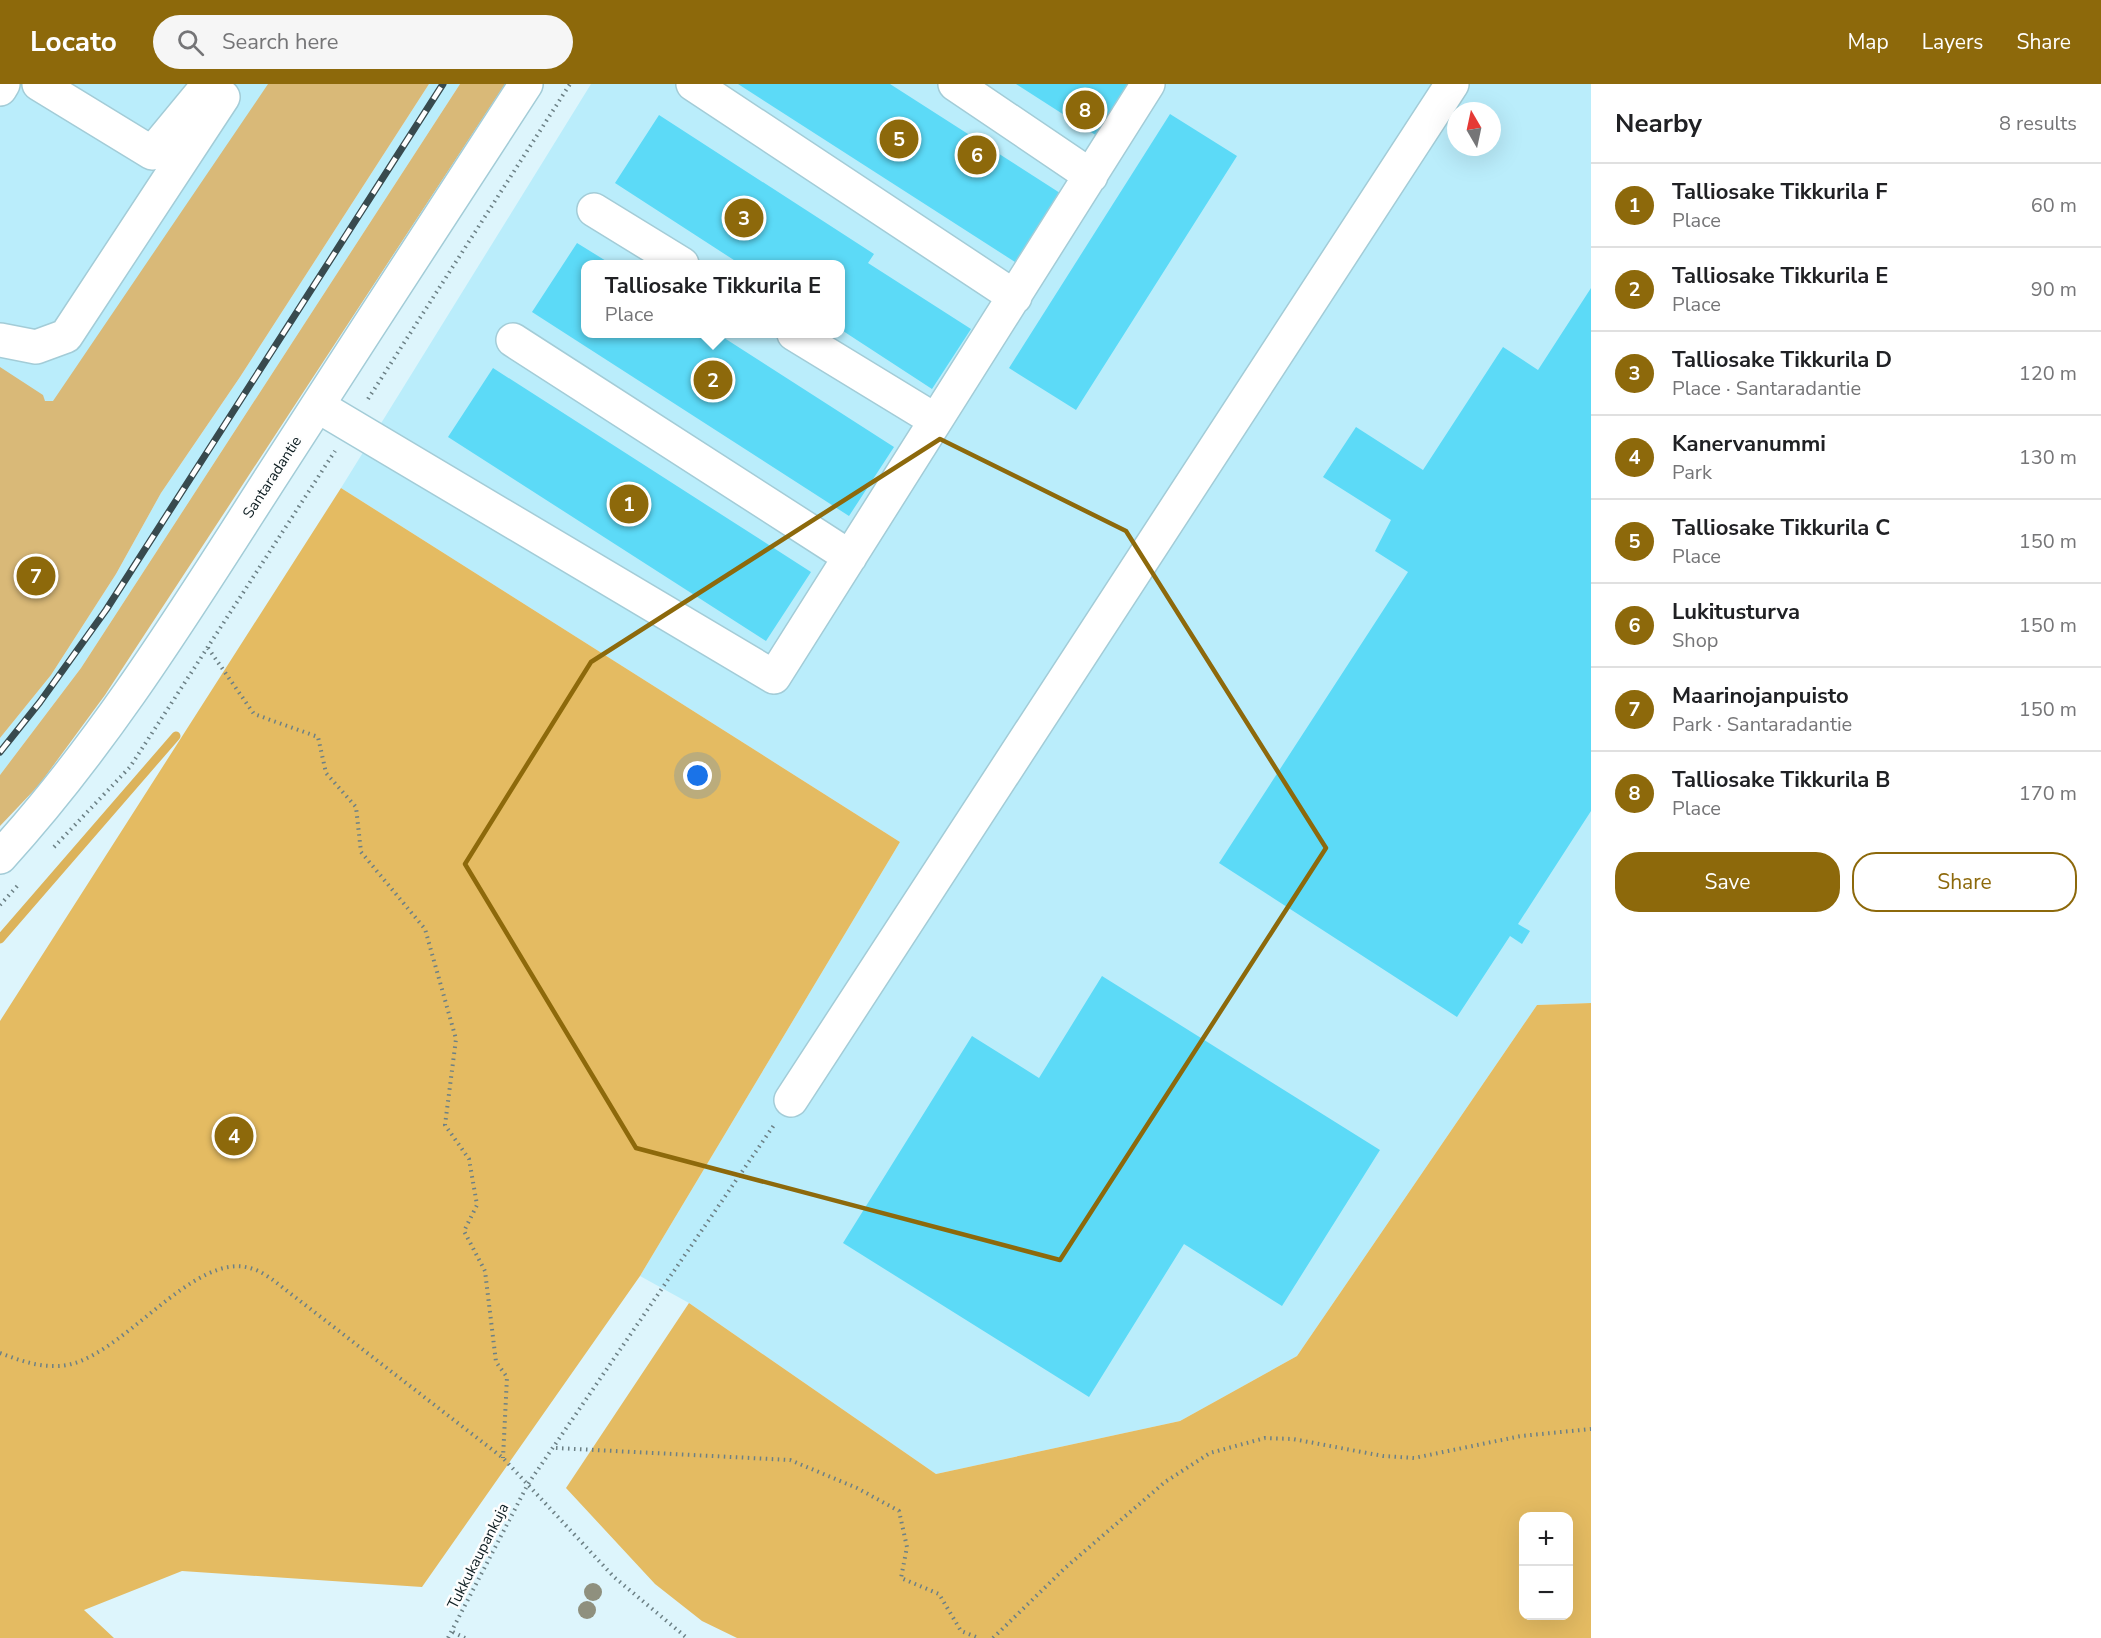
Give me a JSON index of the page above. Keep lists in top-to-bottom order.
{
  "streets": {
    "street": ["Santaradantie"],
    "path": ["Tukkukaupankuja"]
  },
  "north": "top",
  "page": {
    "header": "Locato",
    "search": "Search here",
    "nav": ["Map", "Layers", "Share"],
    "heading": ["Nearby", "8 results"],
    "pins": [
      "8",
      "5",
      "6",
      "3",
      "2",
      "1",
      "7",
      "4"
    ],
    "list": [
      {
        "mark": "1",
        "name": "Talliosake Tikkurila F",
        "note": "Place",
        "value": "60 m"
      },
      {
        "mark": "2",
        "name": "Talliosake Tikkurila E",
        "note": "Place",
        "value": "90 m"
      },
      {
        "mark": "3",
        "name": "Talliosake Tikkurila D",
        "note": "Place · Santaradantie",
        "value": "120 m"
      },
      {
        "mark": "4",
        "name": "Kanervanummi",
        "note": "Park",
        "value": "130 m"
      },
      {
        "mark": "5",
        "name": "Talliosake Tikkurila C",
        "note": "Place",
        "value": "150 m"
      },
      {
        "mark": "6",
        "name": "Lukitusturva",
        "note": "Shop",
        "value": "150 m"
      },
      {
        "mark": "7",
        "name": "Maarinojanpuisto",
        "note": "Park · Santaradantie",
        "value": "150 m"
      },
      {
        "mark": "8",
        "name": "Talliosake Tikkurila B",
        "note": "Place",
        "value": "170 m"
      }
    ],
    "popup": ["Talliosake Tikkurila E", "Place"],
    "buttons": ["Save", "Share"],
    "map_buttons": ["+", "−"]
  }
}
